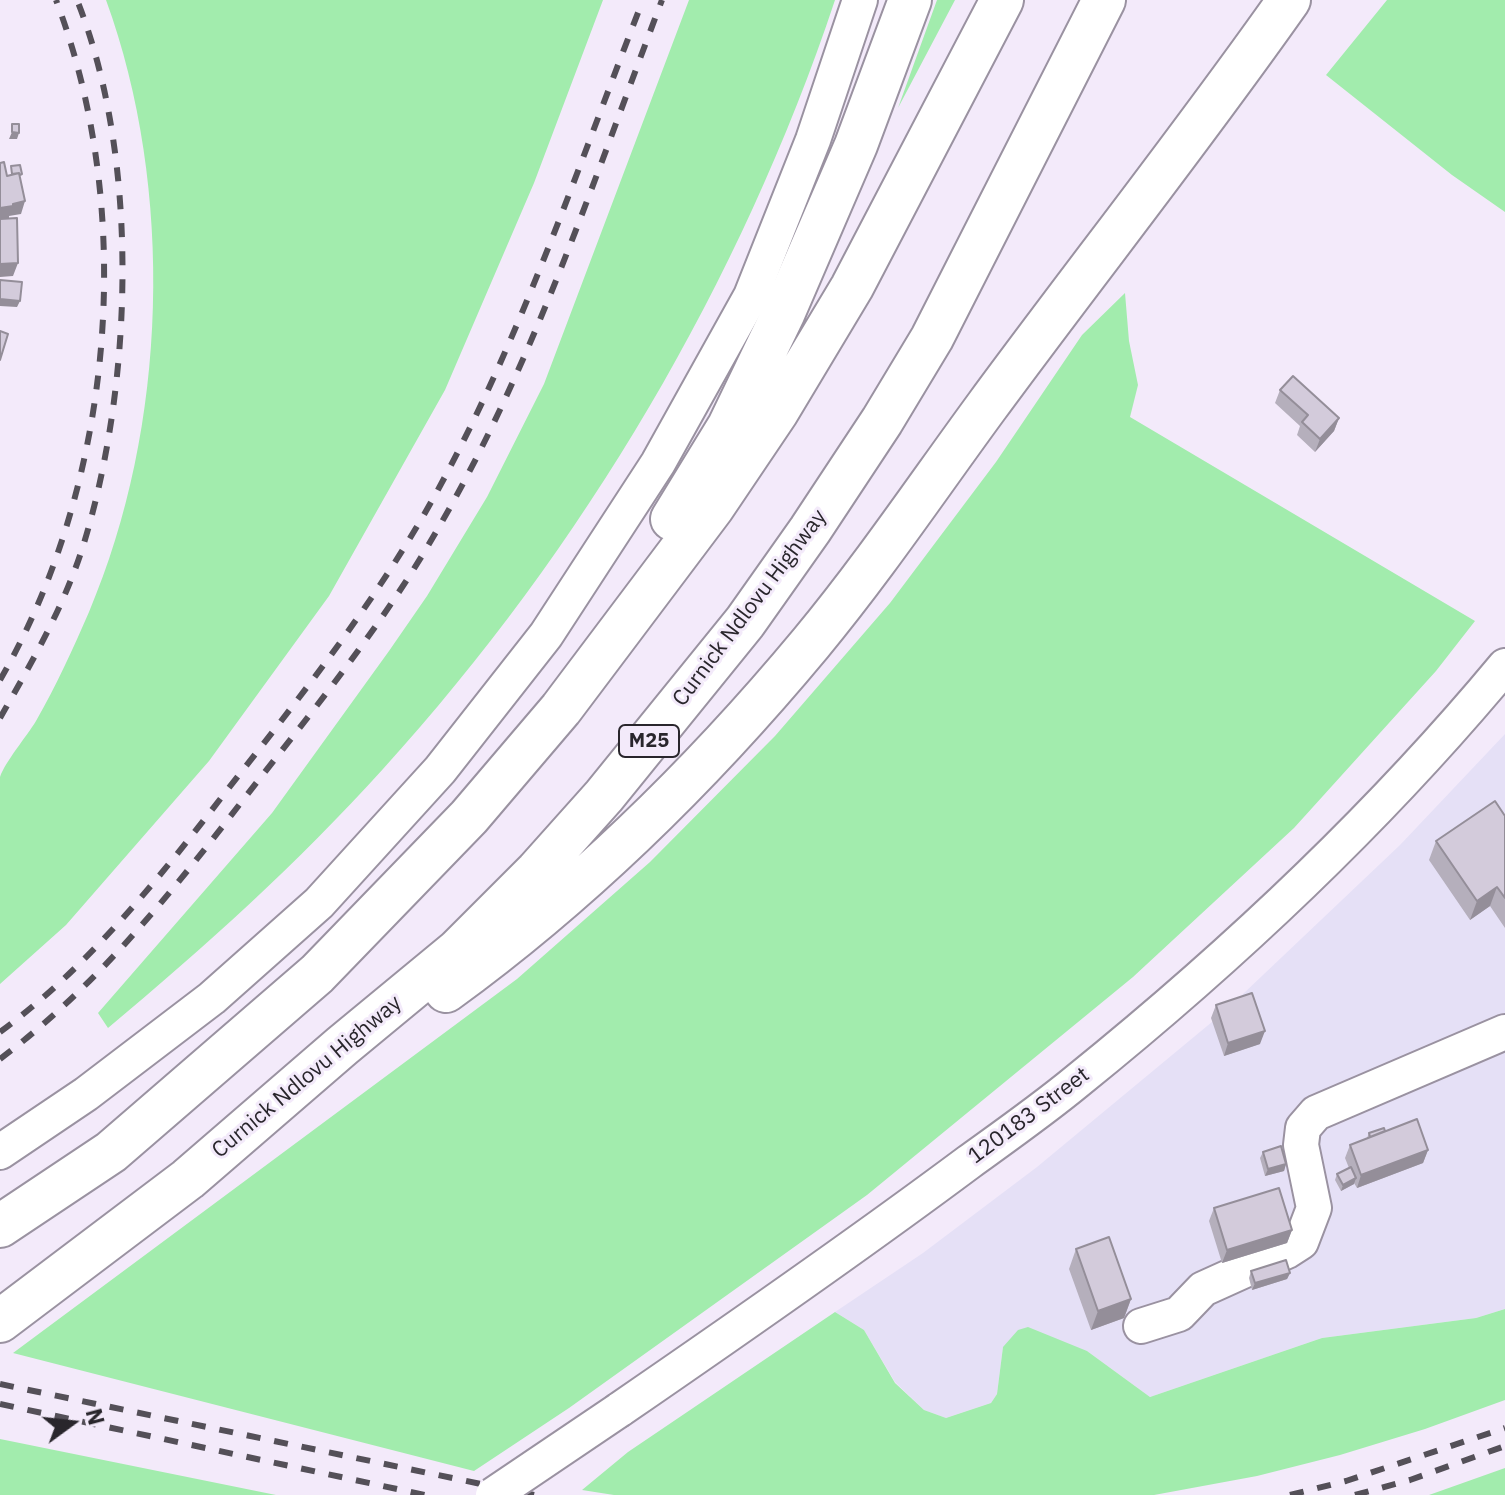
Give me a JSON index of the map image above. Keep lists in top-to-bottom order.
{
  "streets": {
    "main road": ["Curnick Ndlovu Highway", "M25"],
    "street": ["120183 Street"]
  },
  "north": "right"
}
